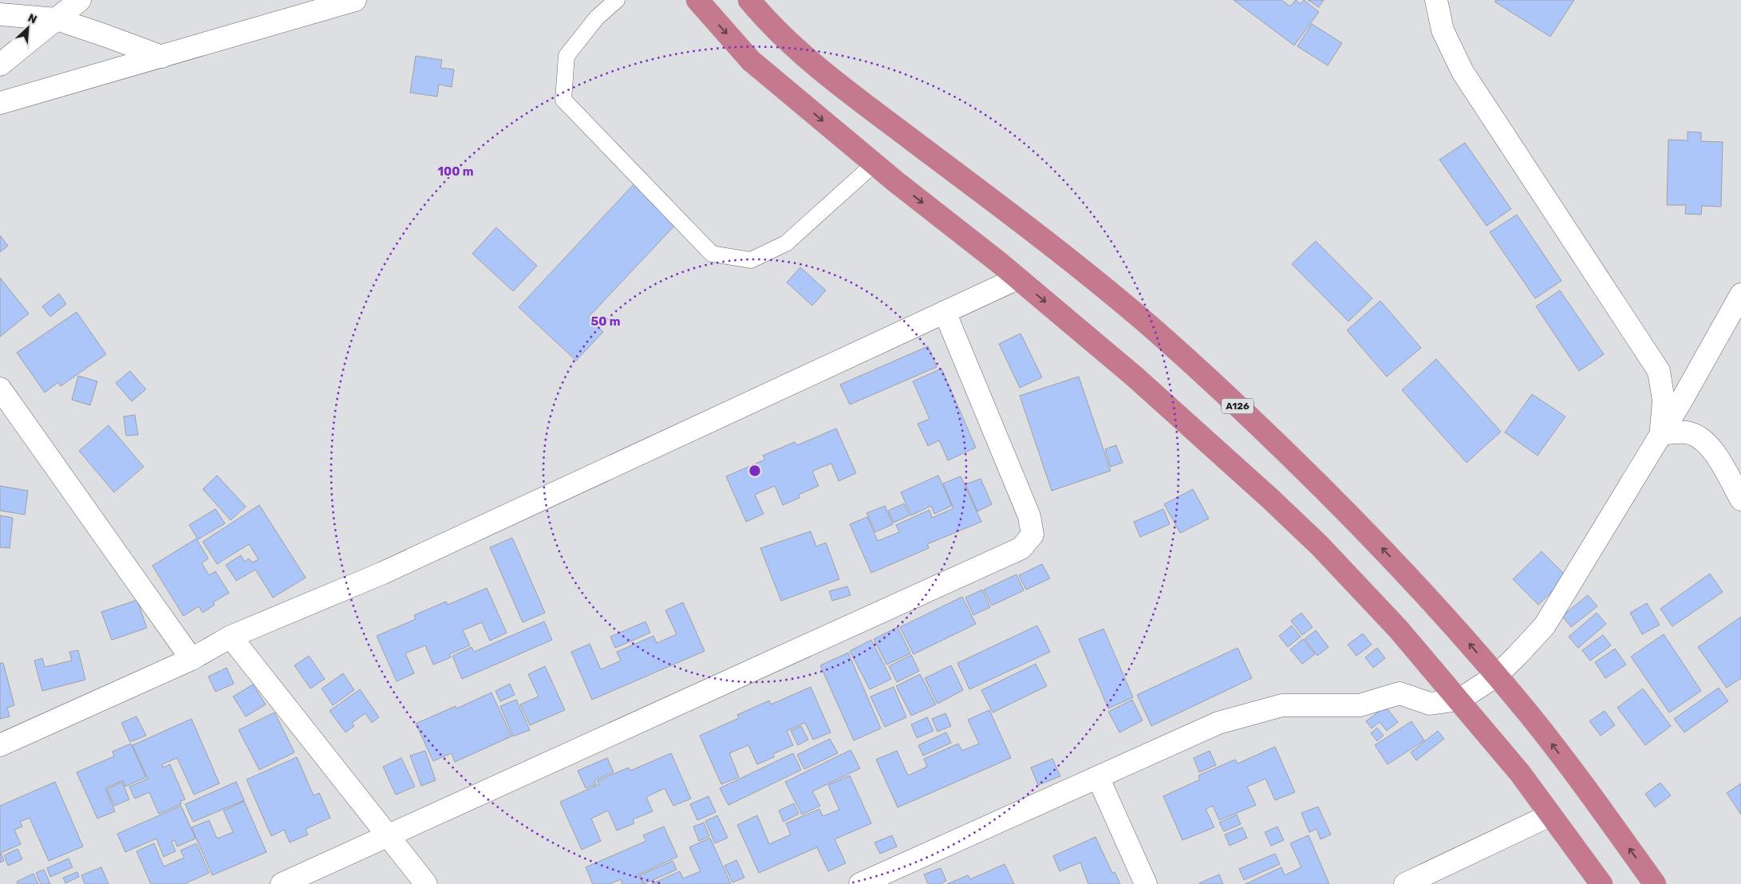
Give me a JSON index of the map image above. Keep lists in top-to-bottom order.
{
  "streets": {
    "highway": ["A126"]
  },
  "north": "top right",
  "rings": ["100 m", "50 m"]
}
